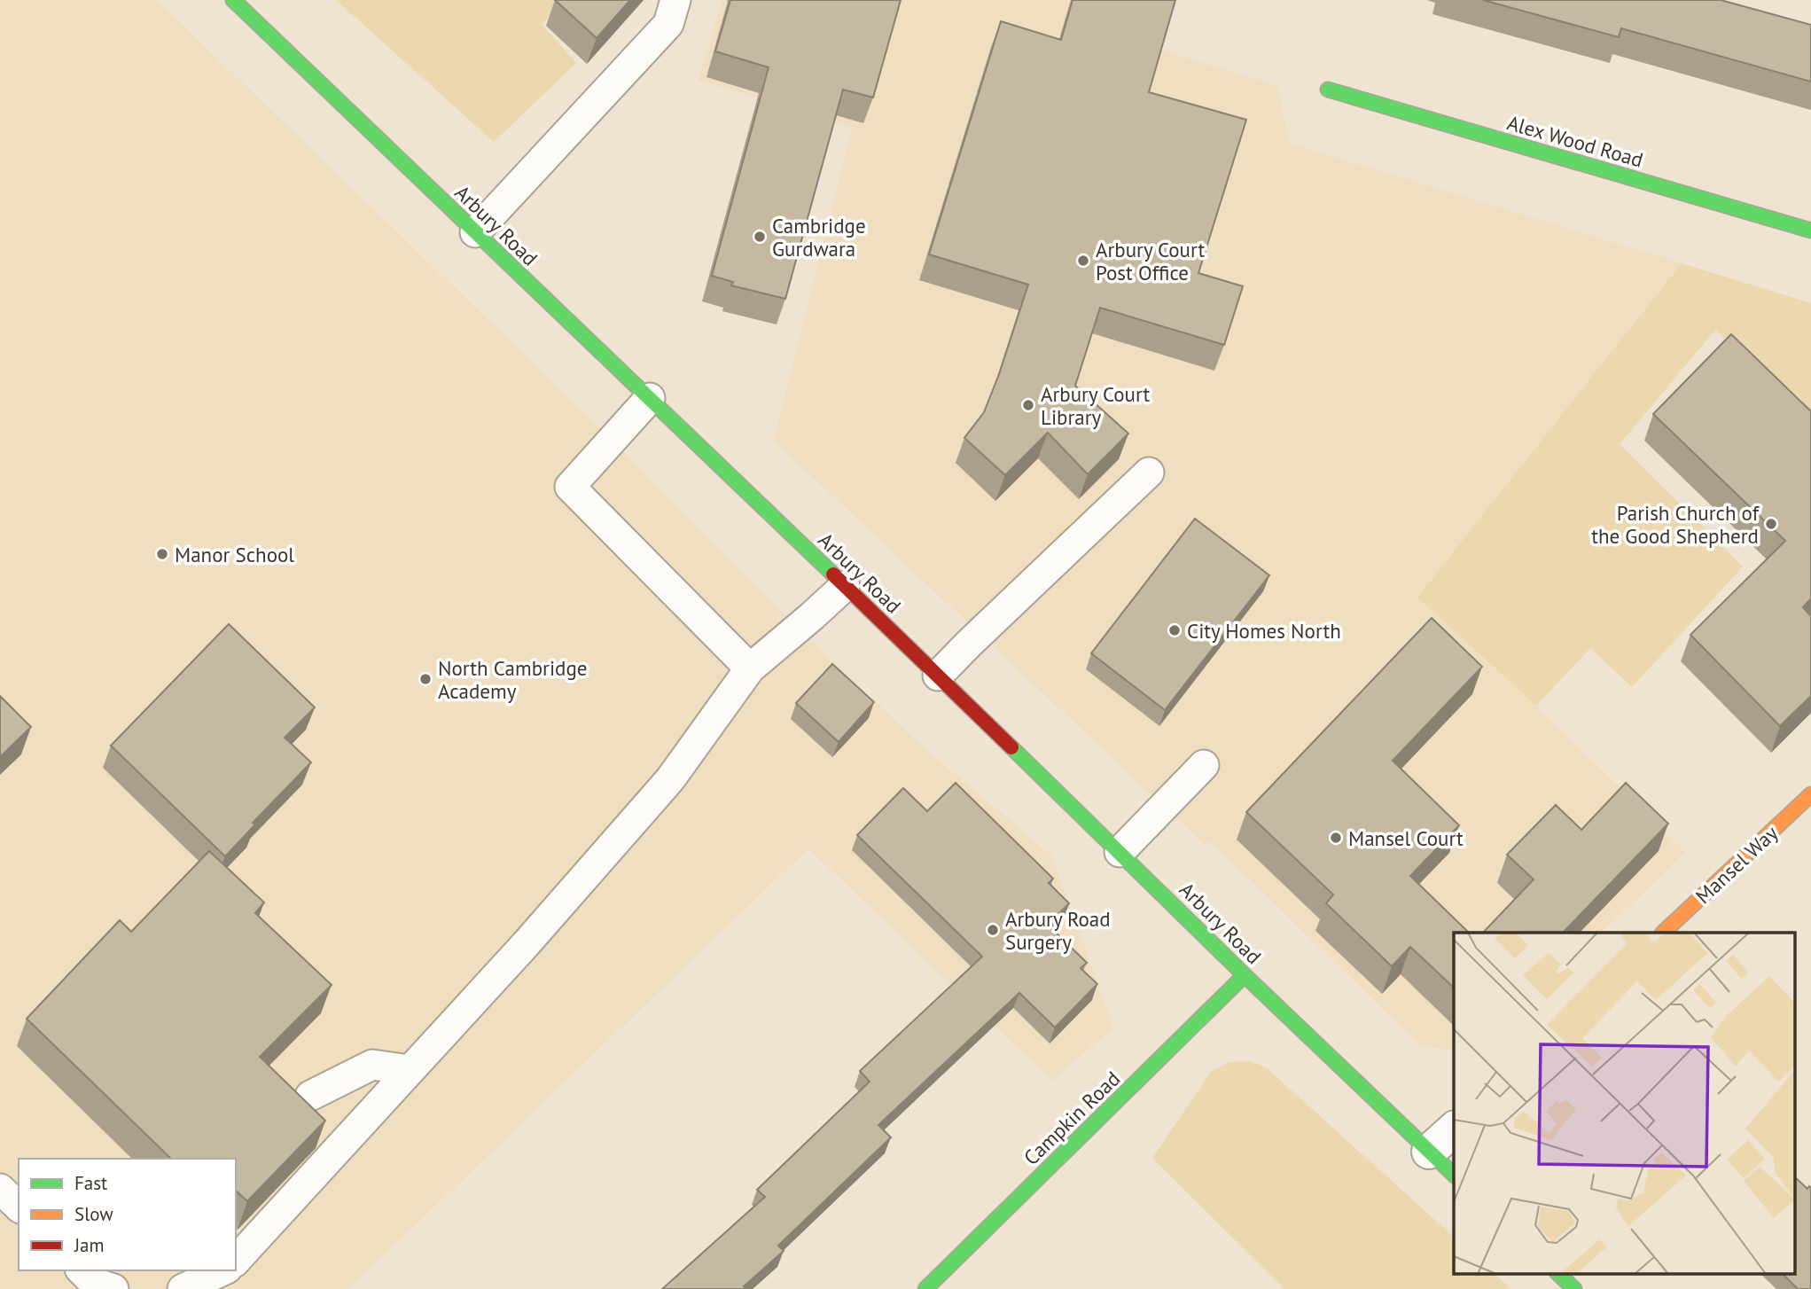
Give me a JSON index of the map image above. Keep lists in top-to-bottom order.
{
  "streets": {
    "street": [
      "Alex Wood Road",
      "Arbury Road",
      "Mansel Way",
      "Campkin Road"
    ]
  },
  "crossings": [
    ["Arbury Road", "Campkin Road"]
  ],
  "places": [
    "Cambridge Gurdwara",
    "Arbury Court Post Office",
    "Arbury Court Library",
    "Parish Church of the Good Shepherd",
    "Manor School",
    "City Homes North",
    "North Cambridge Academy",
    "Mansel Court",
    "Arbury Road Surgery"
  ],
  "legend": ["Fast", "Slow", "Jam"]
}
